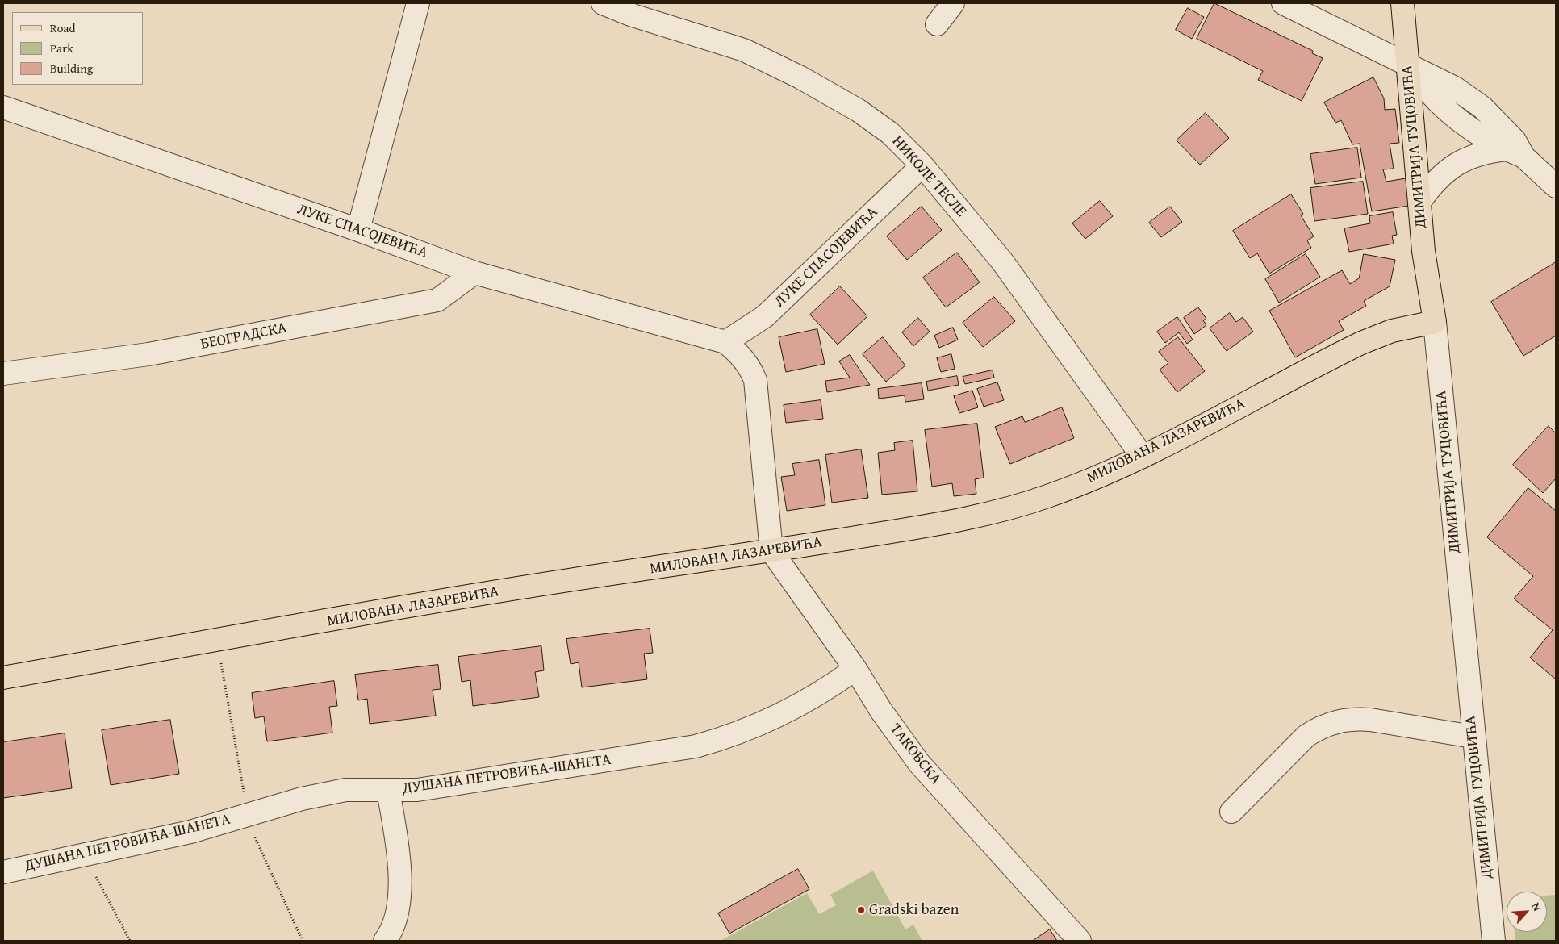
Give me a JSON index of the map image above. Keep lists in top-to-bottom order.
{
  "streets": {
    "main road": ["ДИМИТРИЈА ТУЦОВИЋА", "МИЛОВАНА ЛАЗАРЕВИЋА"],
    "street": [
      "НИКОЛЕ ТЕСЛЕ",
      "ЛУКЕ СПАСОЈЕВИЋА",
      "БЕОГРАДСКА",
      "ТАКОВСКА",
      "ДУШАНА ПЕТРОВИЋА-ШАНЕТА"
    ]
  },
  "crossings": [
    ["ДИМИТРИЈА ТУЦОВИЋА", "МИЛОВАНА ЛАЗАРЕВИЋА"],
    ["НИКОЛЕ ТЕСЛЕ", "ЛУКЕ СПАСОЈЕВИЋА"],
    ["НИКОЛЕ ТЕСЛЕ", "МИЛОВАНА ЛАЗАРЕВИЋА"],
    ["ЛУКЕ СПАСОЈЕВИЋА", "БЕОГРАДСКА"],
    ["ЛУКЕ СПАСОЈЕВИЋА", "МИЛОВАНА ЛАЗАРЕВИЋА"],
    ["ЛУКЕ СПАСОЈЕВИЋА", "ТАКОВСКА"],
    ["МИЛОВАНА ЛАЗАРЕВИЋА", "ТАКОВСКА"],
    ["ТАКОВСКА", "ДУШАНА ПЕТРОВИЋА-ШАНЕТА"]
  ],
  "places": ["Gradski bazen"],
  "legend": ["Road", "Park", "Building"],
  "north": "top right"
}
